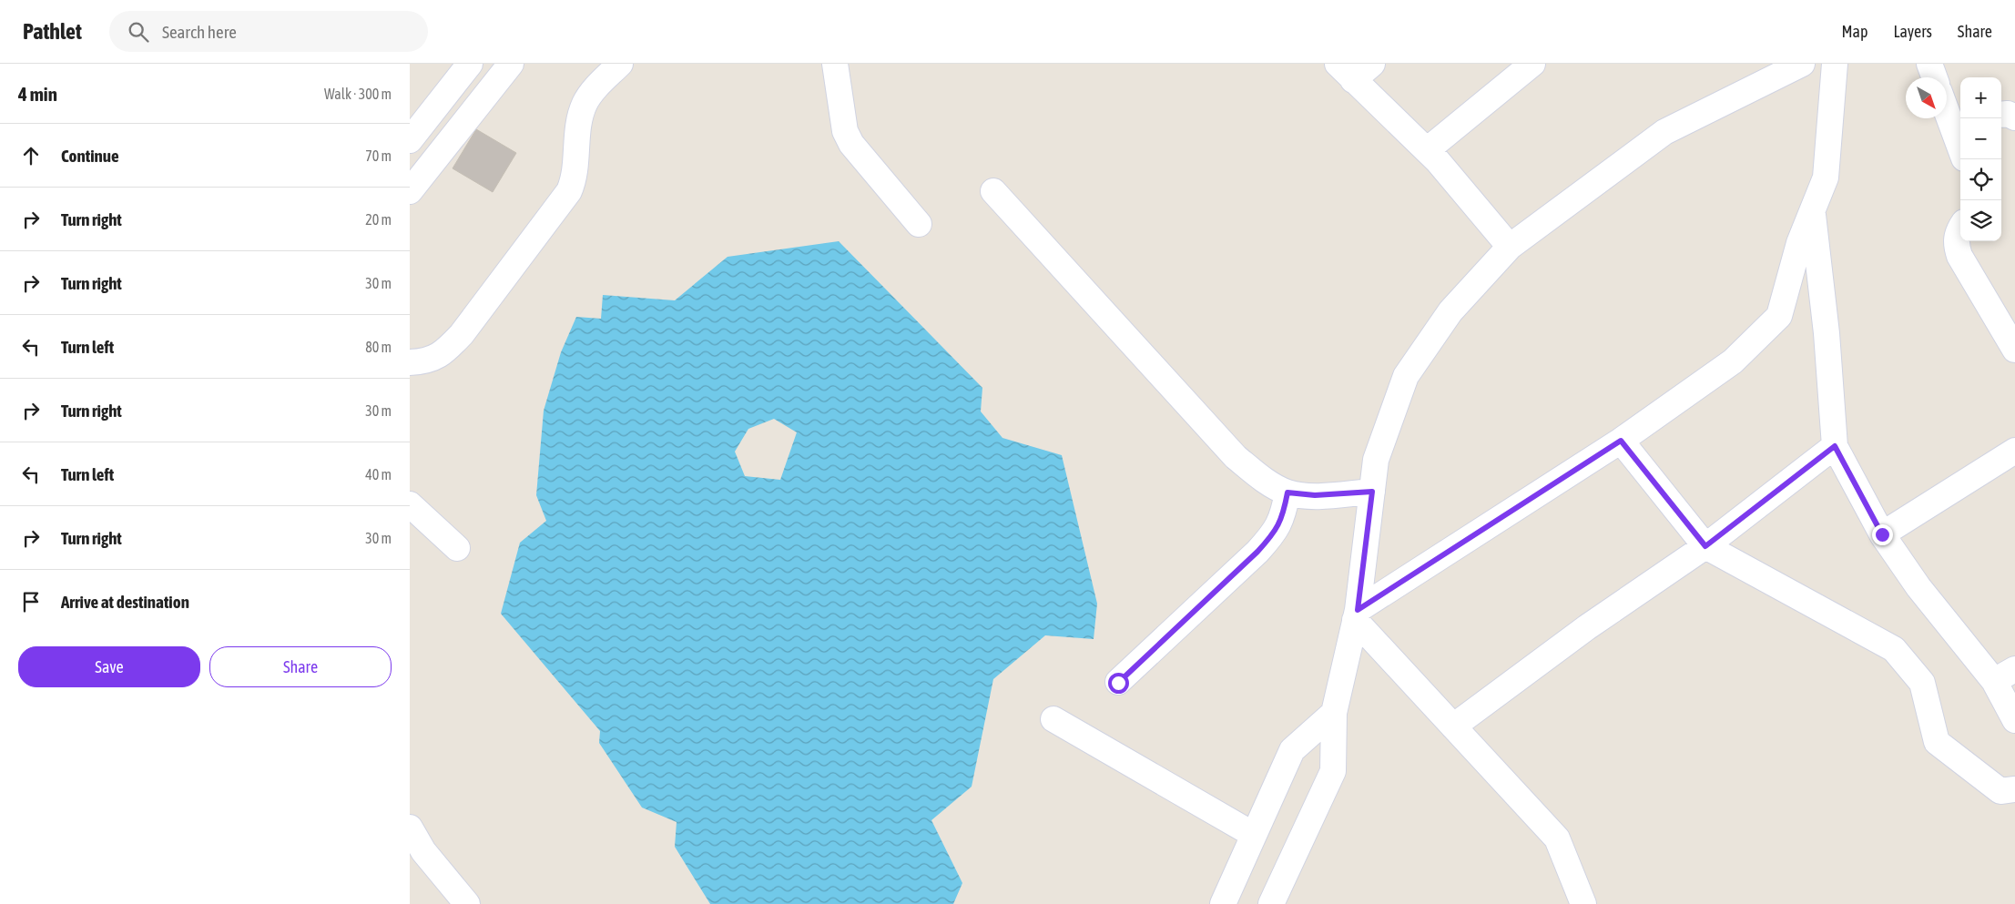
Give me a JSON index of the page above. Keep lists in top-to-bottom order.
{
  "north": "bottom right",
  "page": {
    "header": "Pathlet",
    "search": "Search here",
    "nav": ["Map", "Layers", "Share"],
    "heading": ["4 min", "Walk · 300 m"],
    "map_buttons": ["+", "−"],
    "list": [
      ["Continue", "70 m"],
      ["Turn right", "20 m"],
      ["Turn right", "30 m"],
      ["Turn left", "80 m"],
      ["Turn right", "30 m"],
      ["Turn left", "40 m"],
      ["Turn right", "30 m"],
      "Arrive at destination"
    ],
    "buttons": ["Save", "Share"]
  }
}
